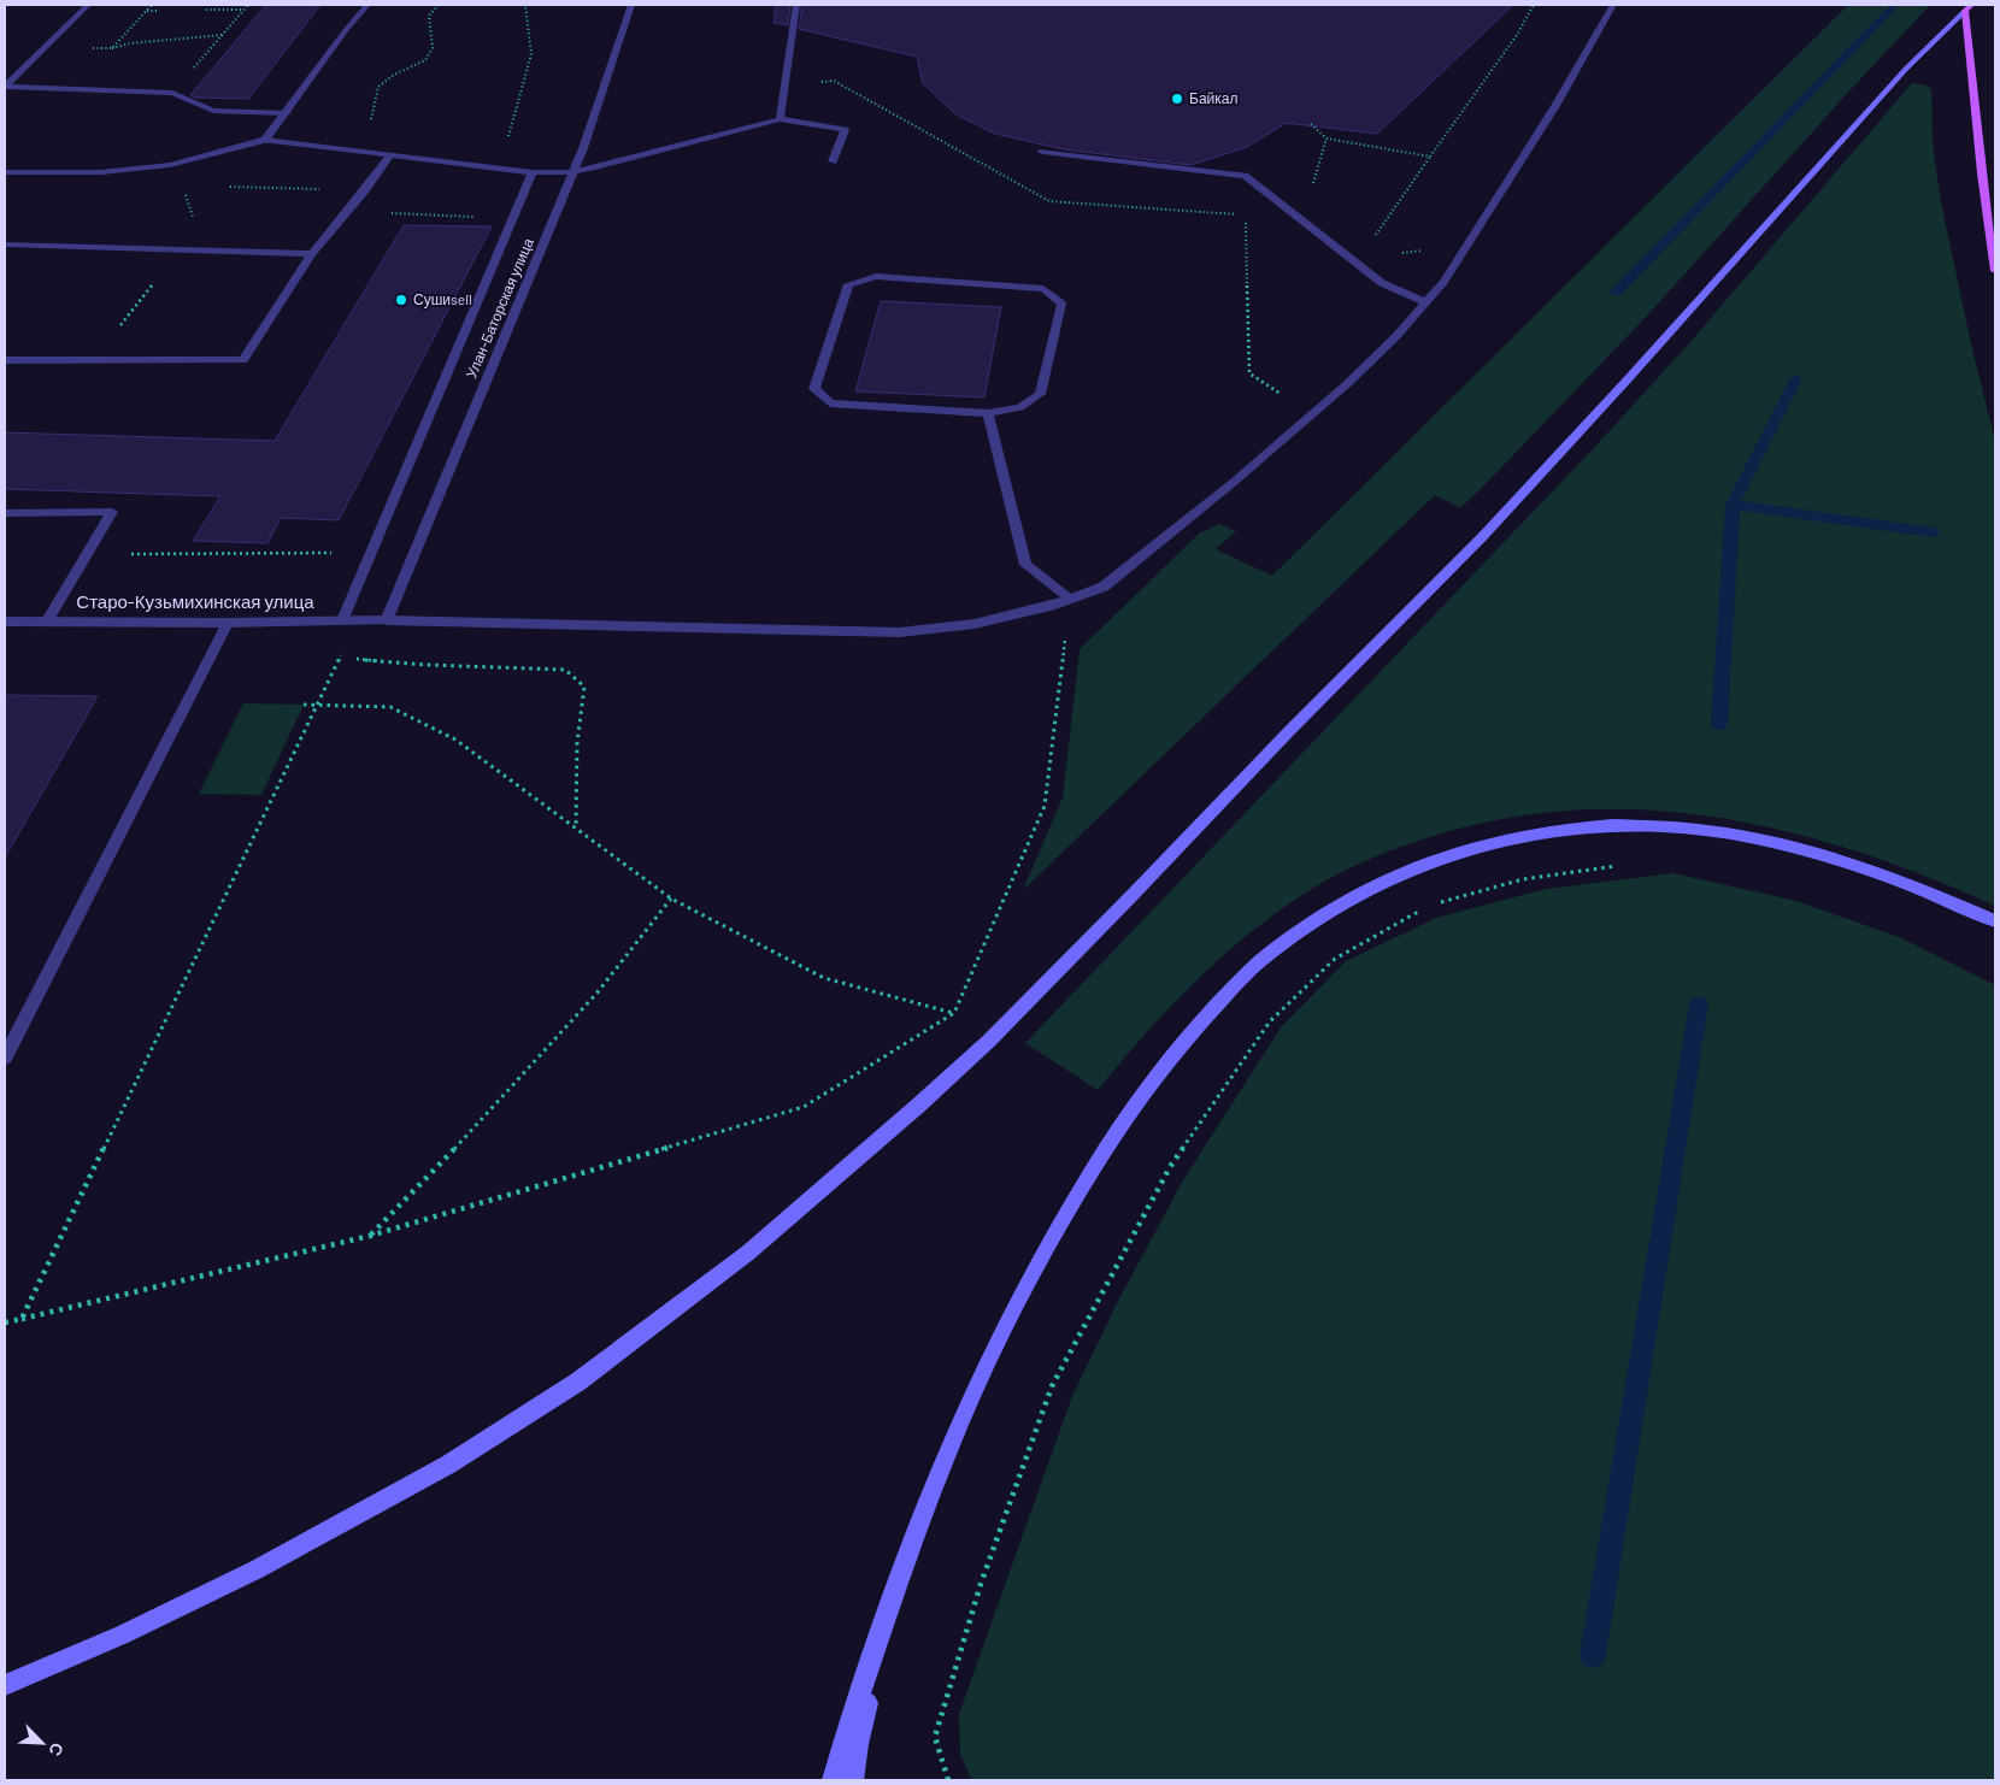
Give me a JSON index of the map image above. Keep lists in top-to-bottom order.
{
  "streets": {
    "street": ["Улан-Баторская улица", "Старо-Кузьмихинская улица"]
  },
  "crossings": [
    ["Улан-Баторская улица", "Старо-Кузьмихинская улица"]
  ],
  "places": ["Байкал", "Сушиsell"],
  "north": "bottom right"
}
